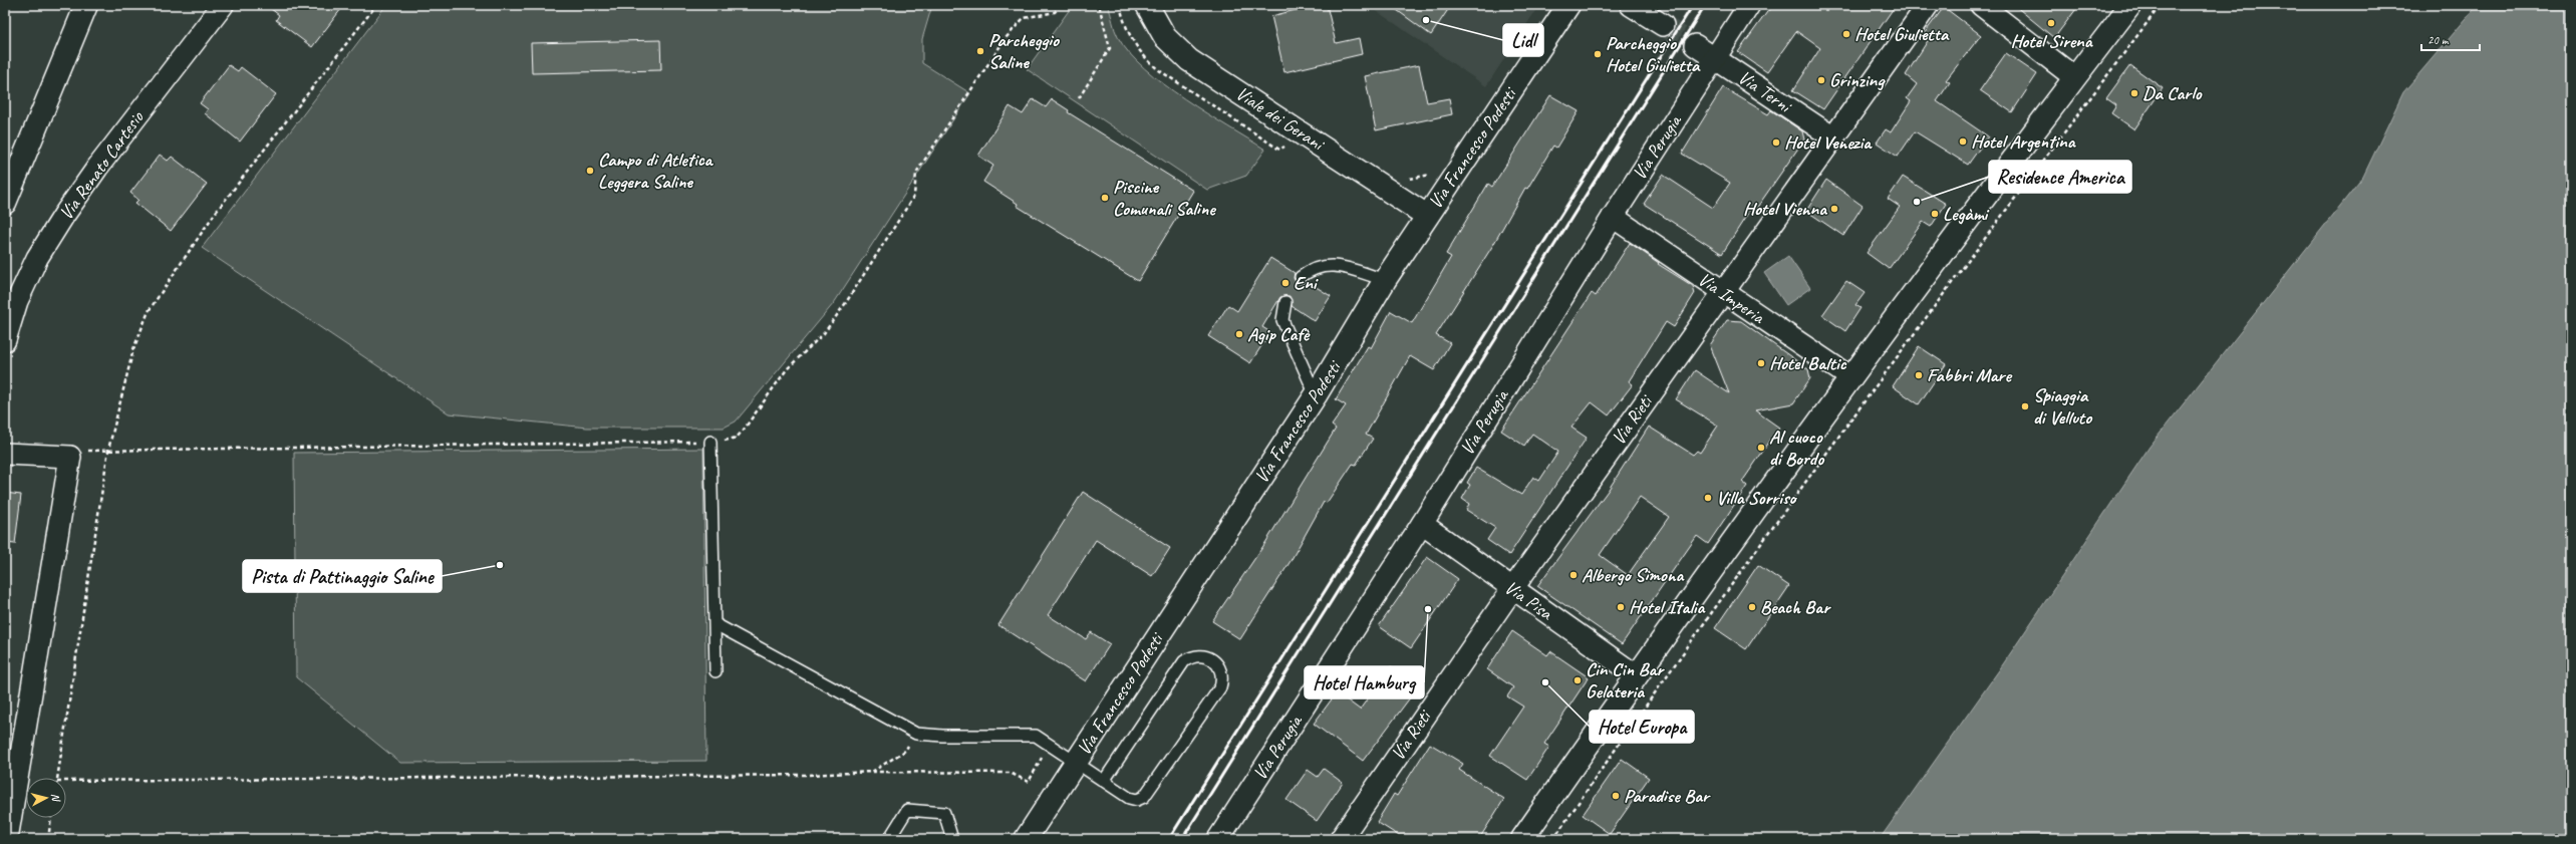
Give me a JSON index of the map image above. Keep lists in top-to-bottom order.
{
  "streets": {
    "street": [
      "Via Terni",
      "Viale dei Gerani",
      "Via Perugia",
      "Via Francesco Podesti",
      "Via Renato Cartesio",
      "Via Imperia",
      "Via Rieti",
      "Via Pisa"
    ]
  },
  "crossings": [
    ["Via Terni", "Via Perugia"],
    ["Via Terni", "Via Rieti"],
    ["Viale dei Gerani", "Via Francesco Podesti"],
    ["Via Perugia", "Via Imperia"],
    ["Via Perugia", "Via Pisa"],
    ["Via Imperia", "Via Rieti"],
    ["Via Rieti", "Via Pisa"]
  ],
  "places": [
    "Lidl",
    "Hotel Sirena",
    "Hotel Giulietta",
    "Parcheggio Saline",
    "Parcheggio Hotel Giulietta",
    "Grinzing",
    "Da Carlo",
    "Hotel Argentina",
    "Hotel Venezia",
    "Campo di Atletica Leggera Saline",
    "Piscine Comunali Saline",
    "Residence America",
    "Hotel Vienna",
    "Legàmi",
    "Eni",
    "Agip Cafè",
    "Hotel Baltic",
    "Fabbri Mare",
    "Spiaggia di Velluto",
    "Al cuoco di Bordo",
    "Villa Sorriso",
    "Pista di Pattinaggio Saline",
    "Albergo Simona",
    "Hotel Italia",
    "Beach Bar",
    "Hotel Hamburg",
    "Cin Cin Bar Gelateria",
    "Hotel Europa",
    "Paradise Bar"
  ],
  "scale_bar": "20 m",
  "north": "right"
}
